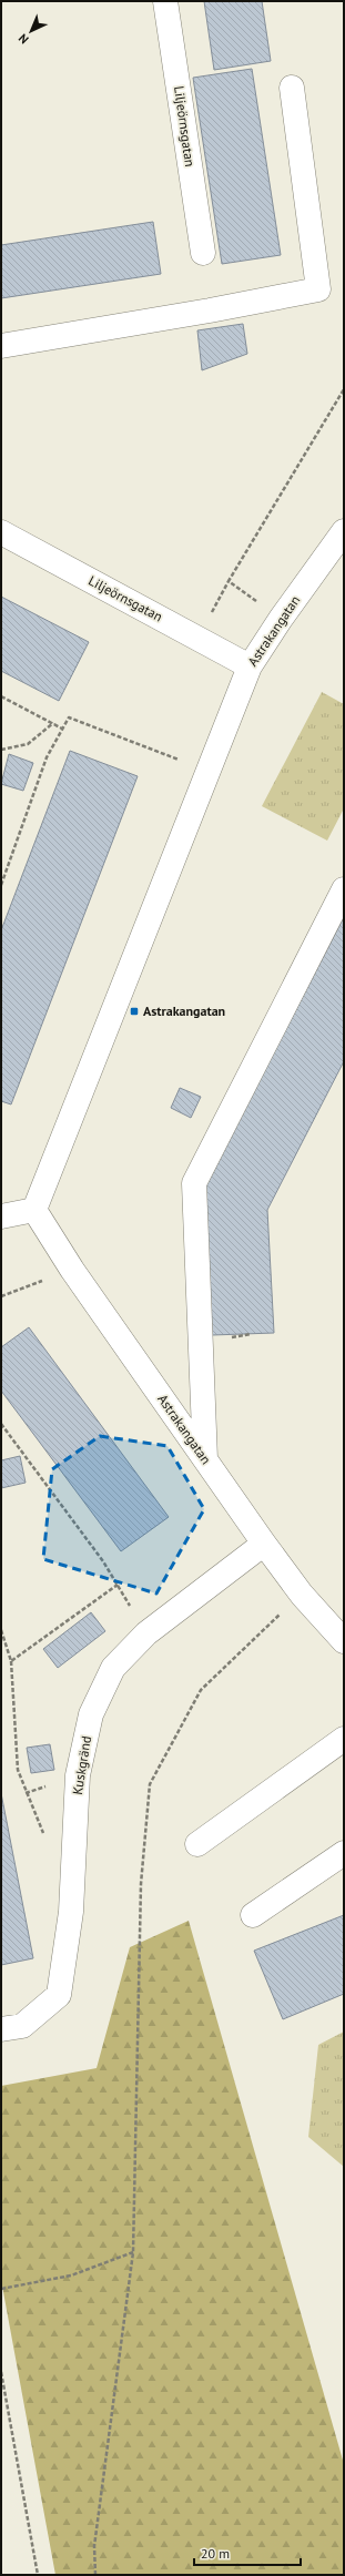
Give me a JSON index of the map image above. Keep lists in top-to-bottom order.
{
  "streets": {
    "street": ["Liljeörnsgatan", "Astrakangatan", "Kuskgränd"]
  },
  "crossings": [
    ["Liljeörnsgatan", "Astrakangatan"],
    ["Astrakangatan", "Kuskgränd"]
  ],
  "places": {
    "transit": ["Astrakangatan"]
  },
  "scale_bar": "20 m",
  "north": "bottom left"
}
